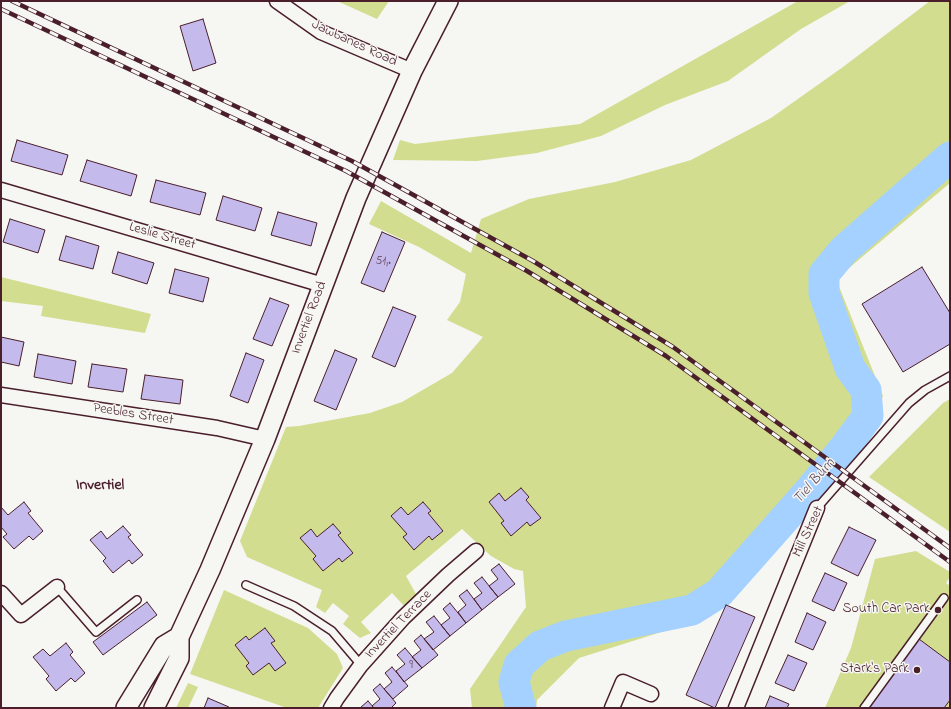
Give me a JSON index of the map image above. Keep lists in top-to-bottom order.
{
  "streets": {
    "main road": ["Invertiel Road"],
    "street": [
      "Jawbanes Road",
      "Leslie Street",
      "Peebles Street",
      "Mill Street",
      "Invertiel Terrace"
    ]
  },
  "crossings": [
    ["Jawbanes Road", "Invertiel Road"],
    ["Leslie Street", "Invertiel Road"],
    ["Invertiel Road", "Peebles Street"]
  ],
  "districts": ["Invertiel"],
  "water": ["Tiel Burn"],
  "places": ["South Car Park", "Stark's Park"],
  "house_numbers": ["51,.", "9"]
}
